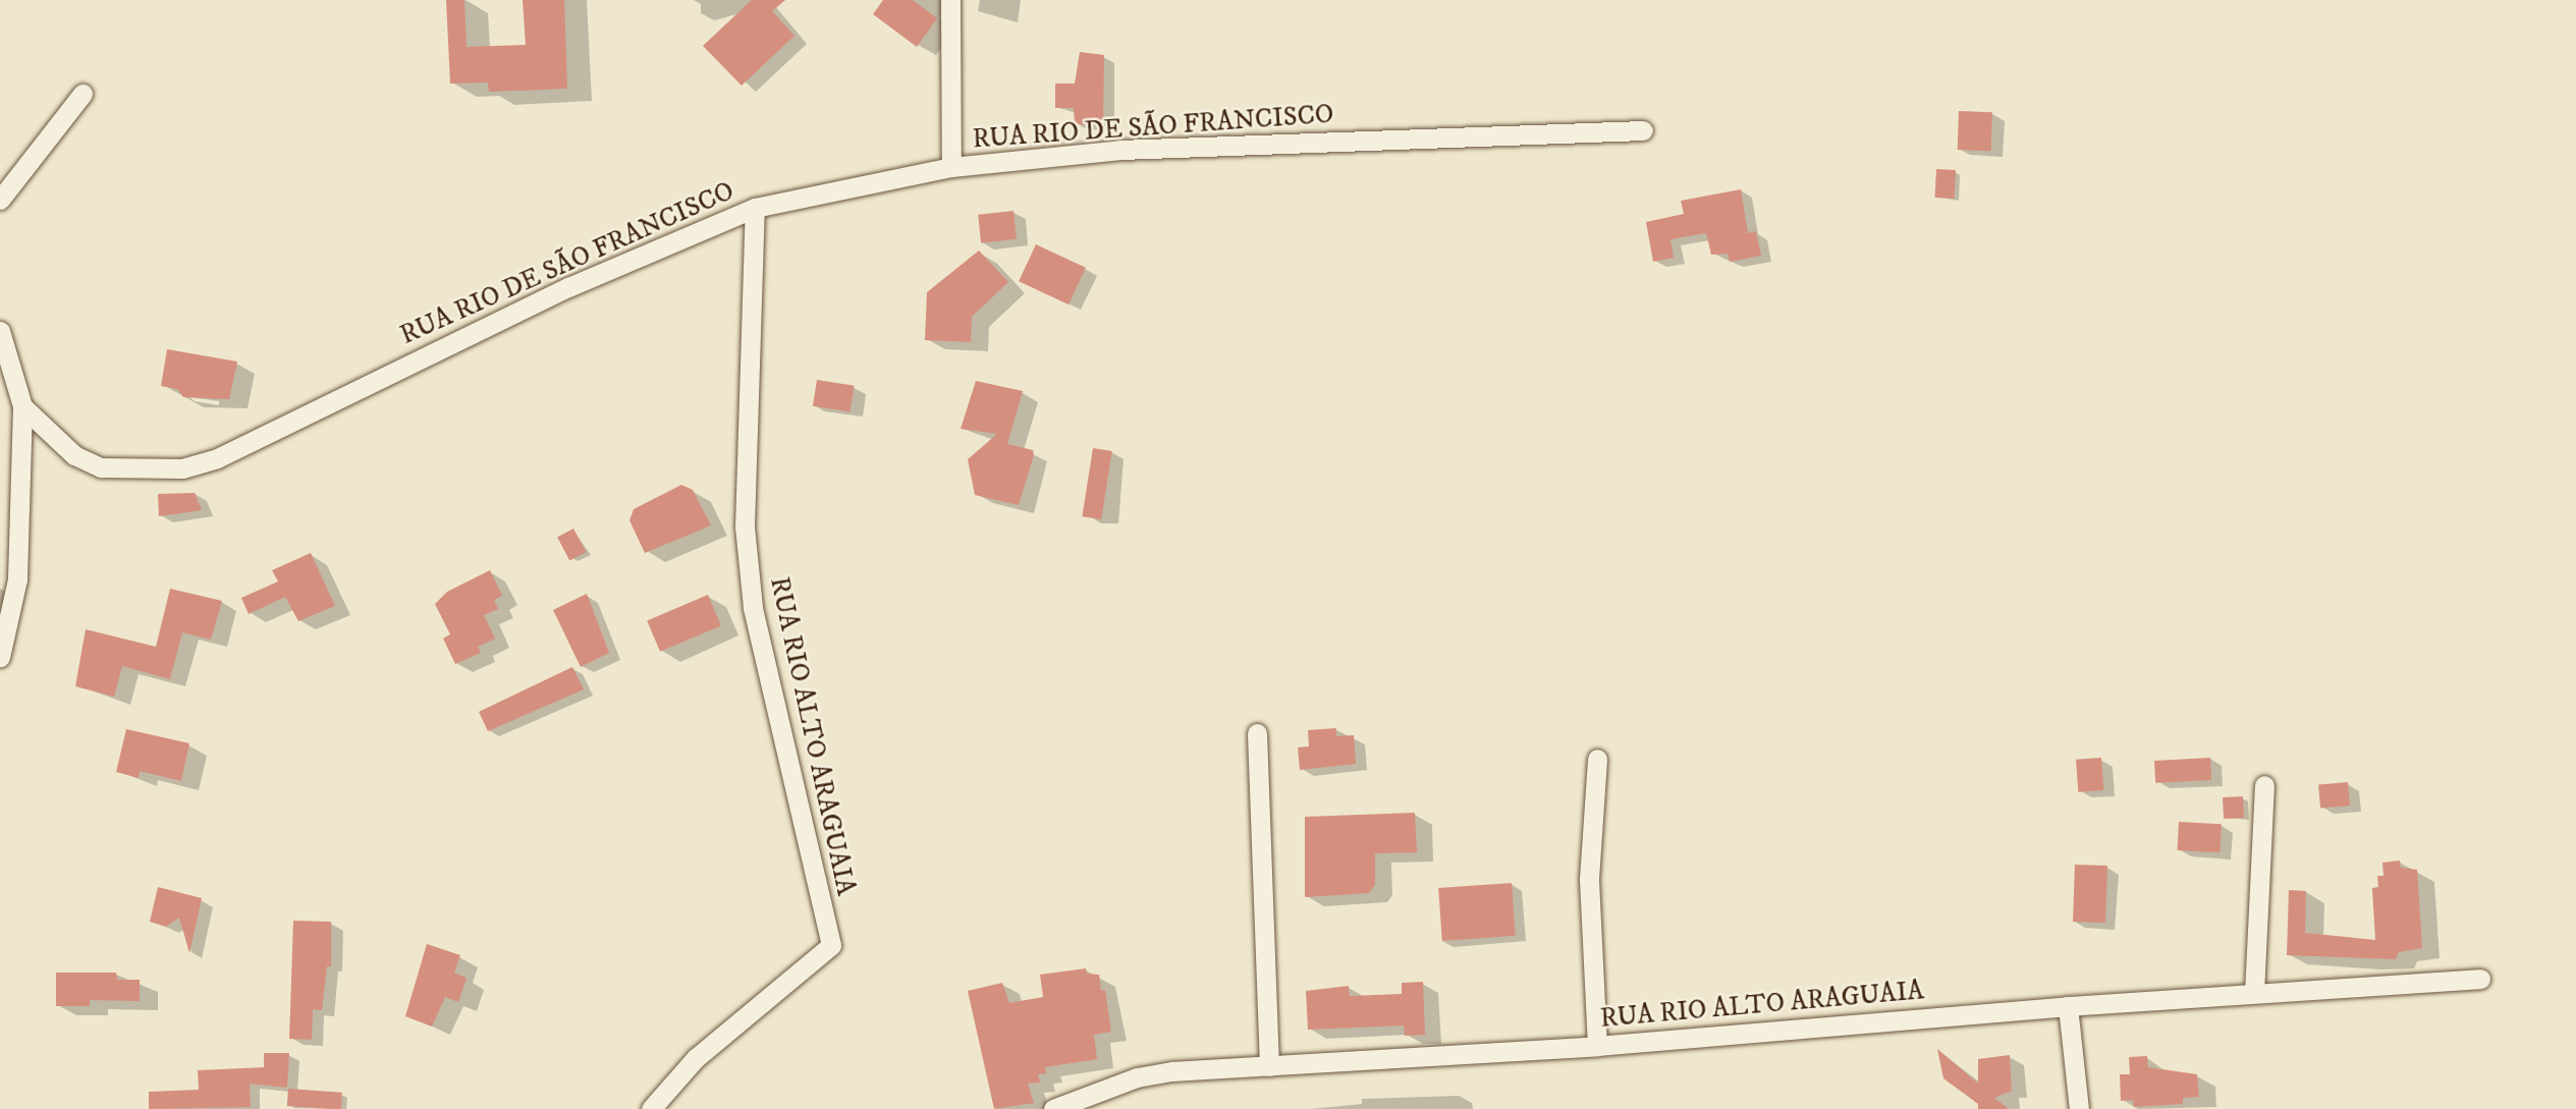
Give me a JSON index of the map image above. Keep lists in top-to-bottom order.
{
  "streets": {
    "street": ["RUA RIO DE SÃO FRANCISCO", "RUA RIO ALTO ARAGUAIA"]
  },
  "crossings": [
    ["RUA RIO DE SÃO FRANCISCO", "RUA RIO ALTO ARAGUAIA"]
  ]
}
